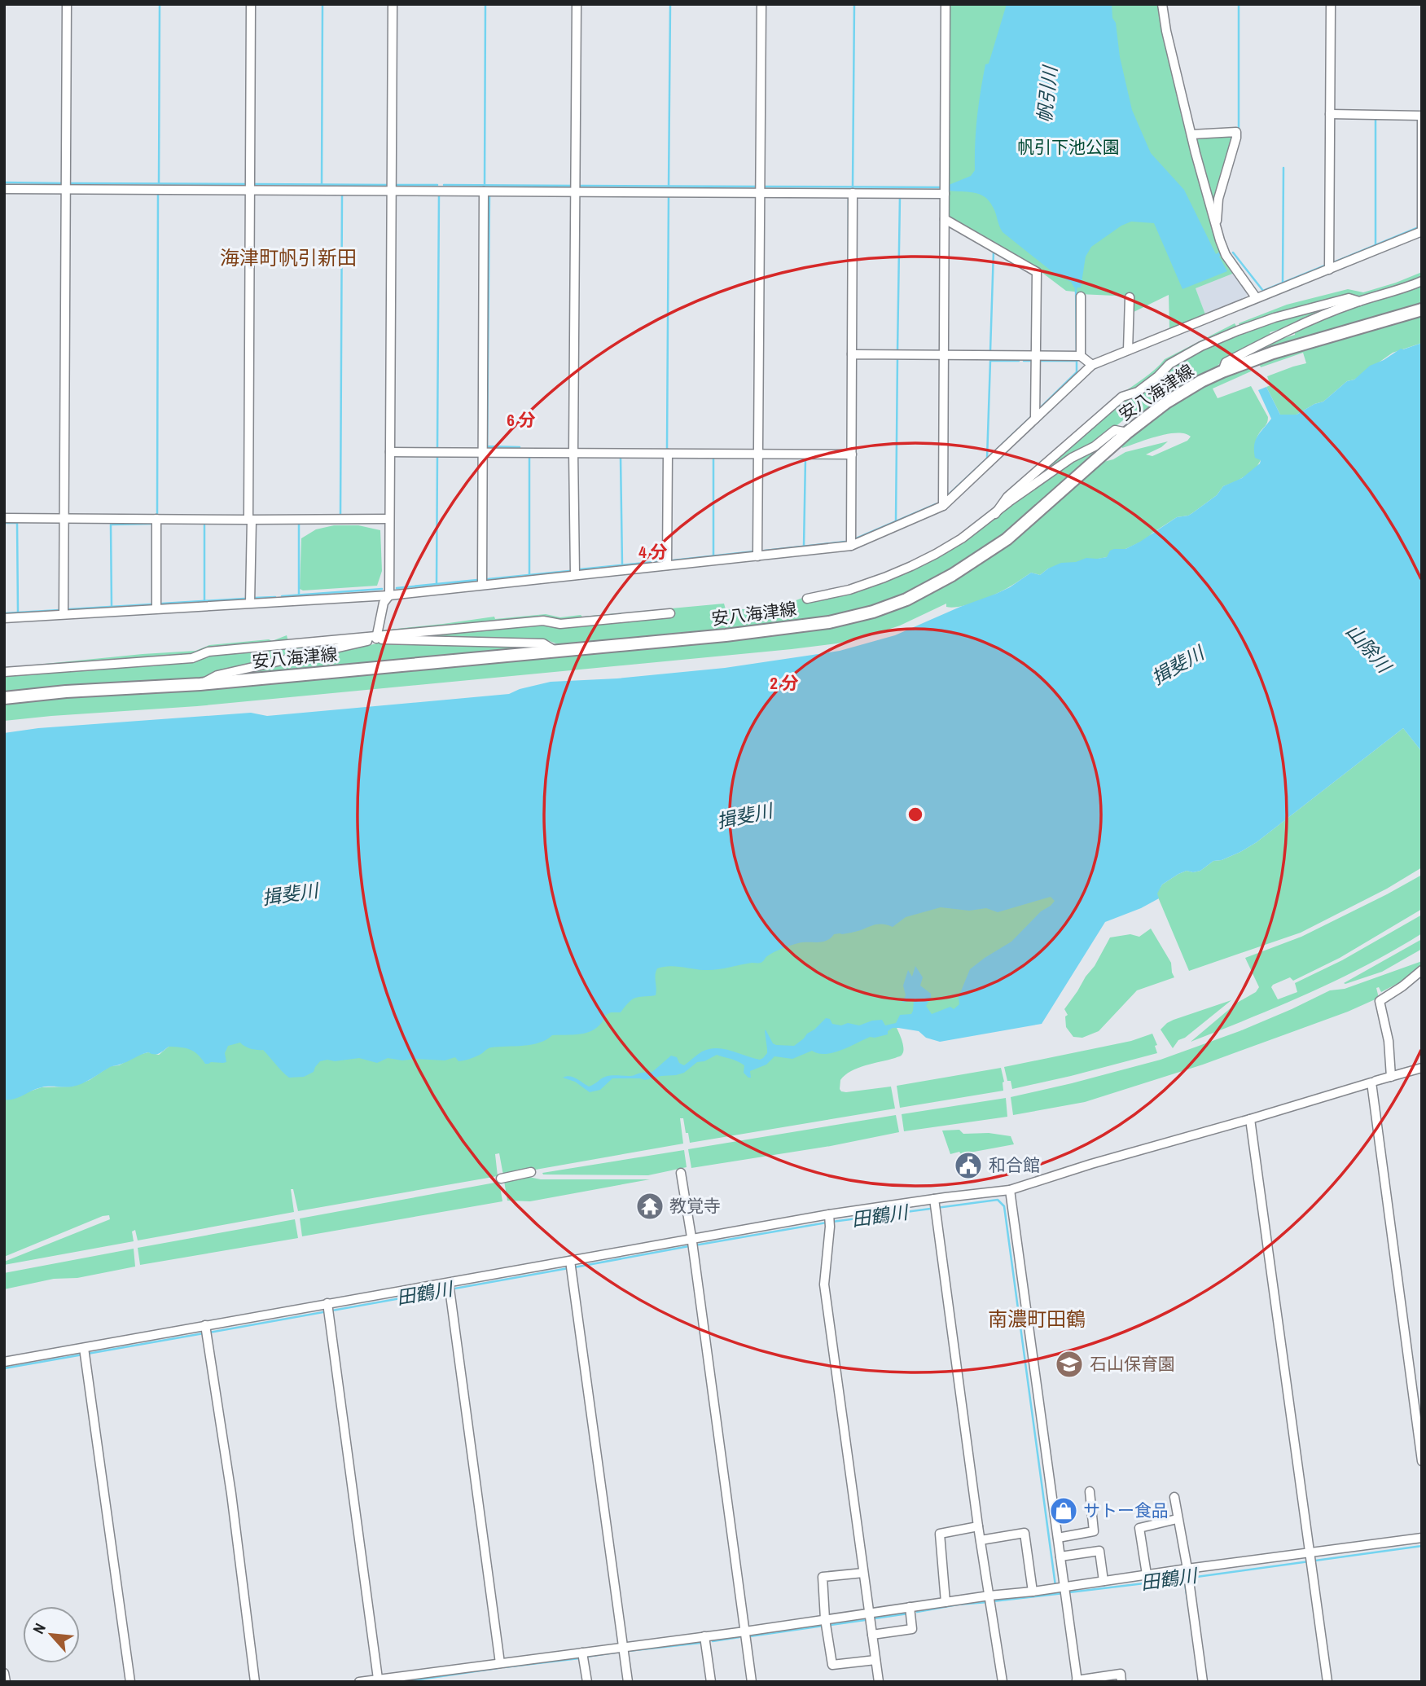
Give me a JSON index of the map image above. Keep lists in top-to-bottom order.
{
  "streets": {
    "main road": ["安八海津線"]
  },
  "districts": ["海津町帆引新田", "南濃町田鶴"],
  "water": [
    "帆引川",
    "山除川",
    "揖斐川",
    "田鶴川"
  ],
  "parks": ["帆引下池公園"],
  "places": {
    "public building": ["和合館"],
    "temple": ["教覚寺"],
    "school or university": ["石山保育園"],
    "shop": ["サトー食品"]
  },
  "north": "top left",
  "rings": ["6 分", "4 分", "2 分"]
}
